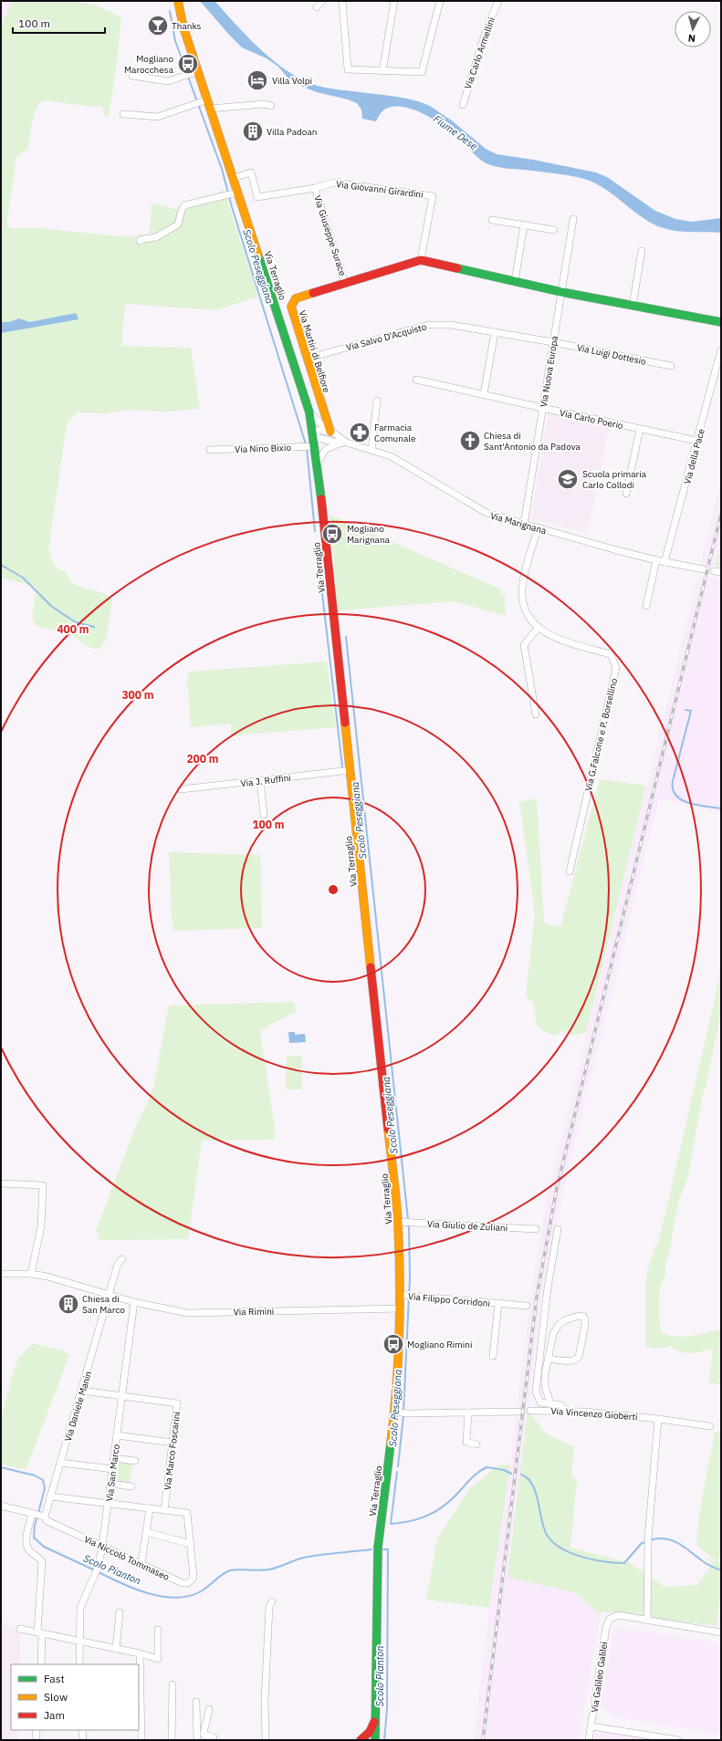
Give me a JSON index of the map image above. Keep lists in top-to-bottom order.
{
  "streets": {
    "main road": ["Via Terraglio", "Via Martiri di Belfiore"],
    "street": [
      "Via Carlo Armellini",
      "Via Giovanni Girardini",
      "Via Giuseppe Surace",
      "Via Salvo D'Acquisto",
      "Via Luigi Dottesio",
      "Via Nuova Europa",
      "Via Carlo Poerio",
      "Via Nino Bixio",
      "Via della Pace",
      "Via Marignana",
      "Via G.Falcone e P. Borsellino",
      "Via J. Ruffini",
      "Via Giulio de Zuliani",
      "Via Filippo Corridoni",
      "Via Rimini",
      "Via Daniele Manin",
      "Via Vincenzo Gioberti",
      "Via Marco Foscarini",
      "Via San Marco",
      "Via Niccolò Tommaseo",
      "Via Galileo Galilei"
    ]
  },
  "crossings": [
    ["Via Giovanni Girardini", "Via Giuseppe Surace"],
    ["Via Giovanni Girardini", "Via Terraglio"],
    ["Via Giovanni Girardini", "Via Martiri di Belfiore"],
    ["Via Giuseppe Surace", "Via Martiri di Belfiore"],
    ["Via Terraglio", "Via Nino Bixio"],
    ["Via Terraglio", "Via Marignana"],
    ["Via Terraglio", "Via J. Ruffini"],
    ["Via Terraglio", "Via Giulio de Zuliani"],
    ["Via Terraglio", "Via Filippo Corridoni"],
    ["Via Terraglio", "Via Rimini"],
    ["Via Salvo D'Acquisto", "Via Martiri di Belfiore"],
    ["Via Salvo D'Acquisto", "Via Luigi Dottesio"],
    ["Via Salvo D'Acquisto", "Via Nuova Europa"],
    ["Via Martiri di Belfiore", "Via Nuova Europa"],
    ["Via Martiri di Belfiore", "Via Marignana"],
    ["Via Luigi Dottesio", "Via Nuova Europa"],
    ["Via Nuova Europa", "Via Carlo Poerio"],
    ["Via Nuova Europa", "Via Marignana"],
    ["Via Carlo Poerio", "Via della Pace"],
    ["Via della Pace", "Via Marignana"],
    ["Via Marignana", "Via G.Falcone e P. Borsellino"],
    ["Via Rimini", "Via Daniele Manin"],
    ["Via Rimini", "Via San Marco"],
    ["Via Daniele Manin", "Via Niccolò Tommaseo"],
    ["Via Marco Foscarini", "Via San Marco"],
    ["Via Marco Foscarini", "Via Niccolò Tommaseo"],
    ["Via San Marco", "Via Niccolò Tommaseo"]
  ],
  "water": ["Fiume Dese", "Scolo Peseggiana", "Scolo Pianton"],
  "places": {
    "bar": ["Thanks"],
    "bus stop": ["Mogliano Marocchesa", "Mogliano Marignana", "Mogliano Rimini"],
    "hotel": ["Villa Volpi"],
    "building": ["Villa Padoan", "Chiesa di San Marco"],
    "pharmacy": ["Farmacia Comunale"],
    "church": ["Chiesa di Sant'Antonio da Padova"],
    "school or university": ["Scuola primaria Carlo Collodi"]
  },
  "legend": ["Fast", "Slow", "Jam"],
  "scale_bar": "100 m",
  "north": "bottom",
  "rings": [
    "400 m",
    "300 m",
    "200 m",
    "100 m"
  ]
}
